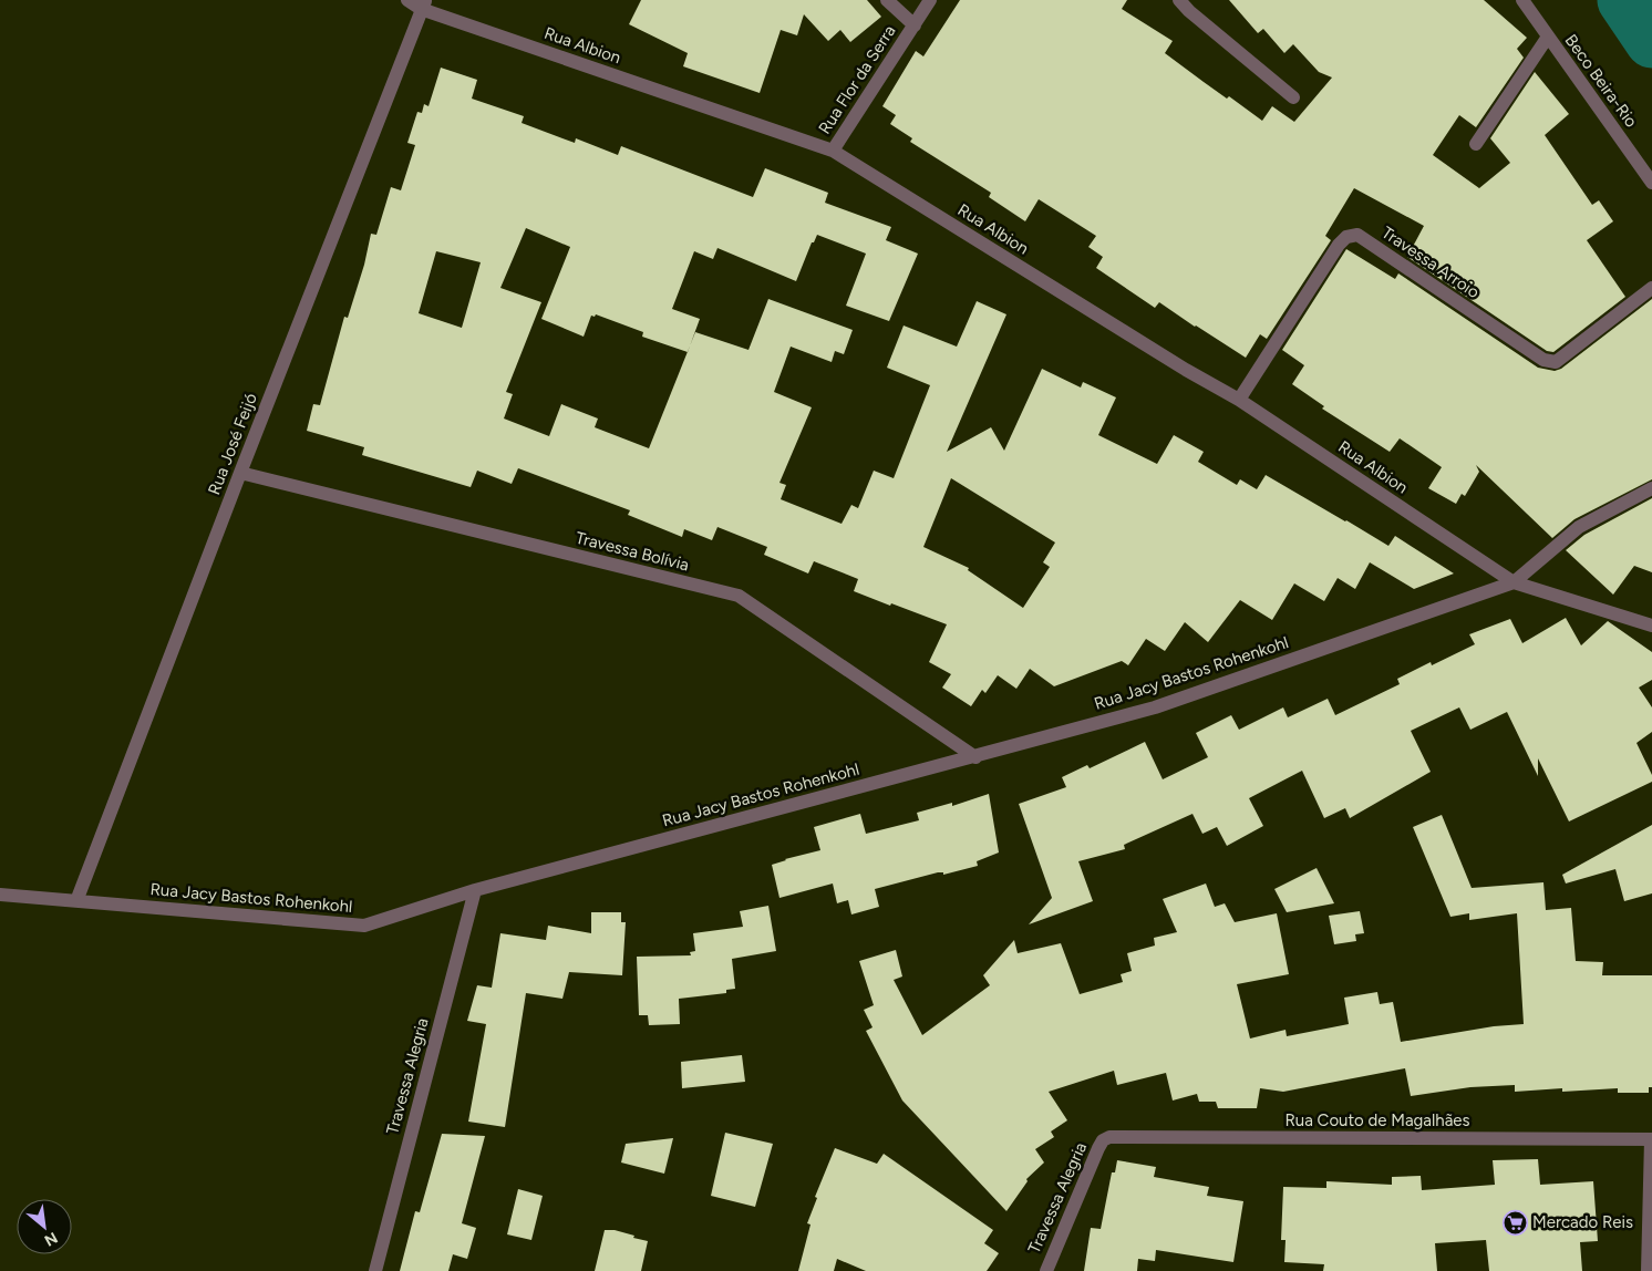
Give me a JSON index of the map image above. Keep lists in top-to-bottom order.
{
  "streets": {
    "street": [
      "Rua Albion",
      "Rua Flor da Serra",
      "Beco Beira-Rio",
      "Travessa Arroio",
      "Rua José Feijó",
      "Travessa Bolívia",
      "Rua Jacy Bastos Rohenkohl",
      "Travessa Alegria",
      "Rua Couto de Magalhães"
    ]
  },
  "crossings": [
    ["Rua Albion", "Rua Flor da Serra"],
    ["Rua Albion", "Travessa Arroio"],
    ["Rua Albion", "Rua José Feijó"],
    ["Rua Albion", "Rua Jacy Bastos Rohenkohl"],
    ["Rua José Feijó", "Travessa Bolívia"],
    ["Rua José Feijó", "Rua Jacy Bastos Rohenkohl"],
    ["Travessa Bolívia", "Rua Jacy Bastos Rohenkohl"],
    ["Rua Jacy Bastos Rohenkohl", "Travessa Alegria"],
    ["Travessa Alegria", "Rua Couto de Magalhães"]
  ],
  "places": {
    "supermarket": ["Mercado Reis"]
  },
  "north": "bottom right"
}
